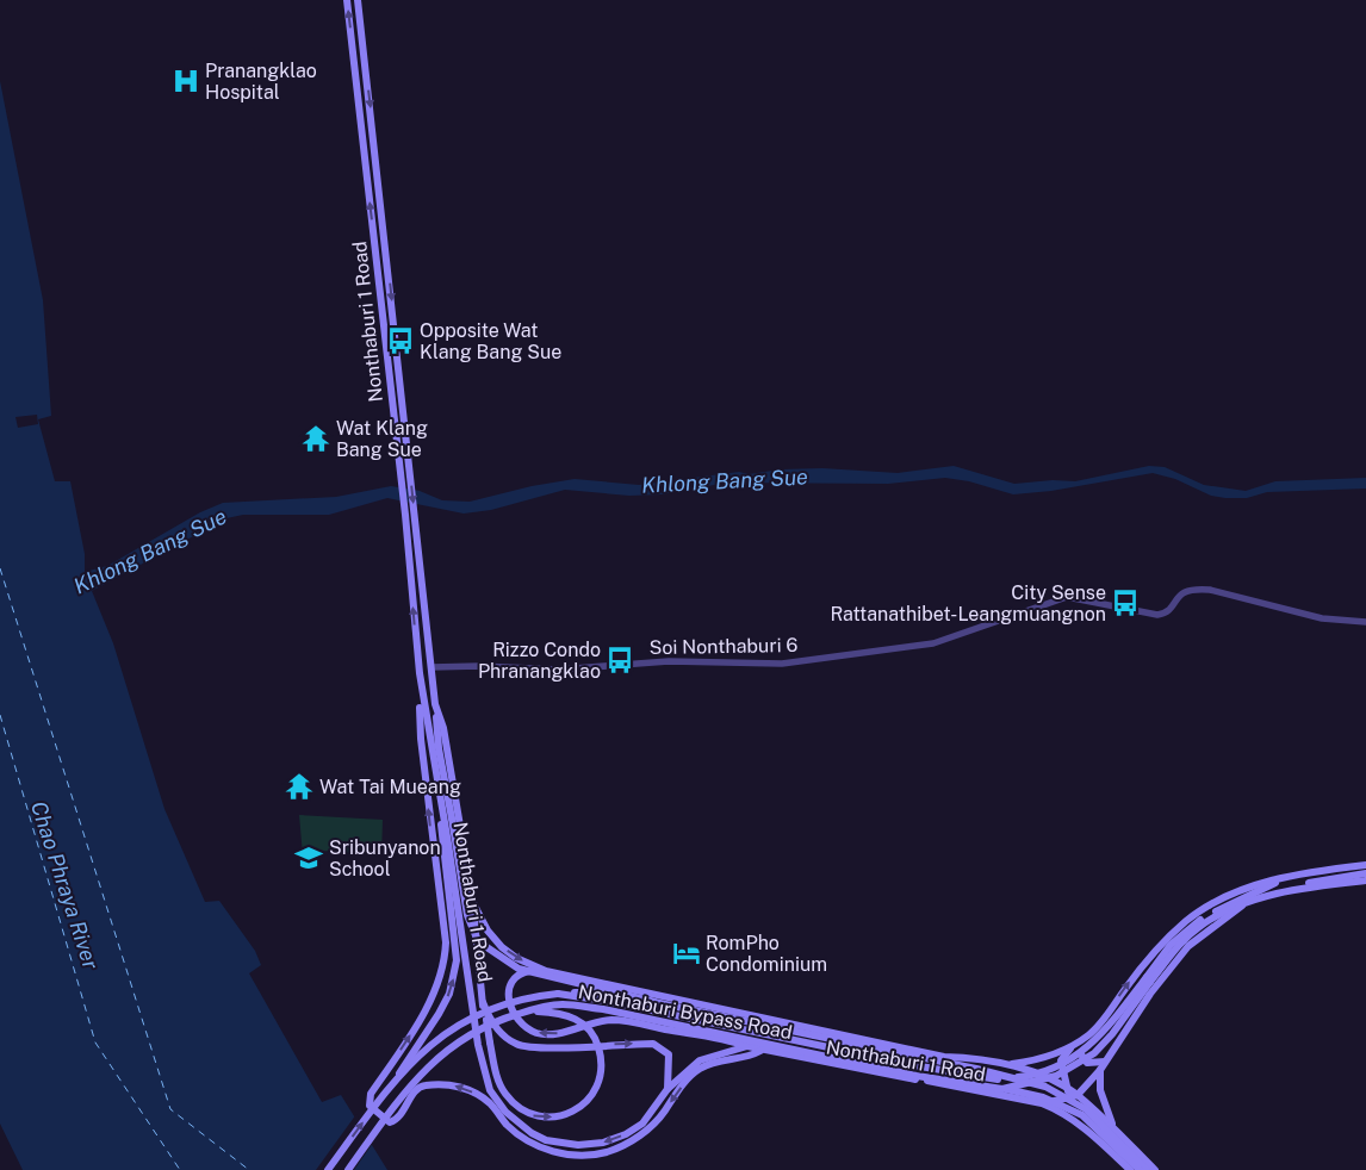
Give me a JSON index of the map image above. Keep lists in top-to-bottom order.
{
  "streets": {
    "main road": ["Nonthaburi 1 Road", "Nonthaburi Bypass Road"],
    "street": ["Soi Nonthaburi 6"]
  },
  "crossings": [
    ["Nonthaburi 1 Road", "Soi Nonthaburi 6"],
    ["Nonthaburi 1 Road", "Nonthaburi Bypass Road"]
  ],
  "water": ["Khlong Bang Sue", "Chao Phraya River"],
  "places": {
    "hospital": ["Pranangklao Hospital"],
    "bus stop": ["Opposite Wat Klang Bang Sue", "City Sense Rattanathibet-Leangmuangnon", "Rizzo Condo Phranangklao"],
    "temple": ["Wat Klang Bang Sue", "Wat Tai Mueang"],
    "school or university": ["Sribunyanon School"],
    "hotel": ["RomPho Condominium"]
  }
}
